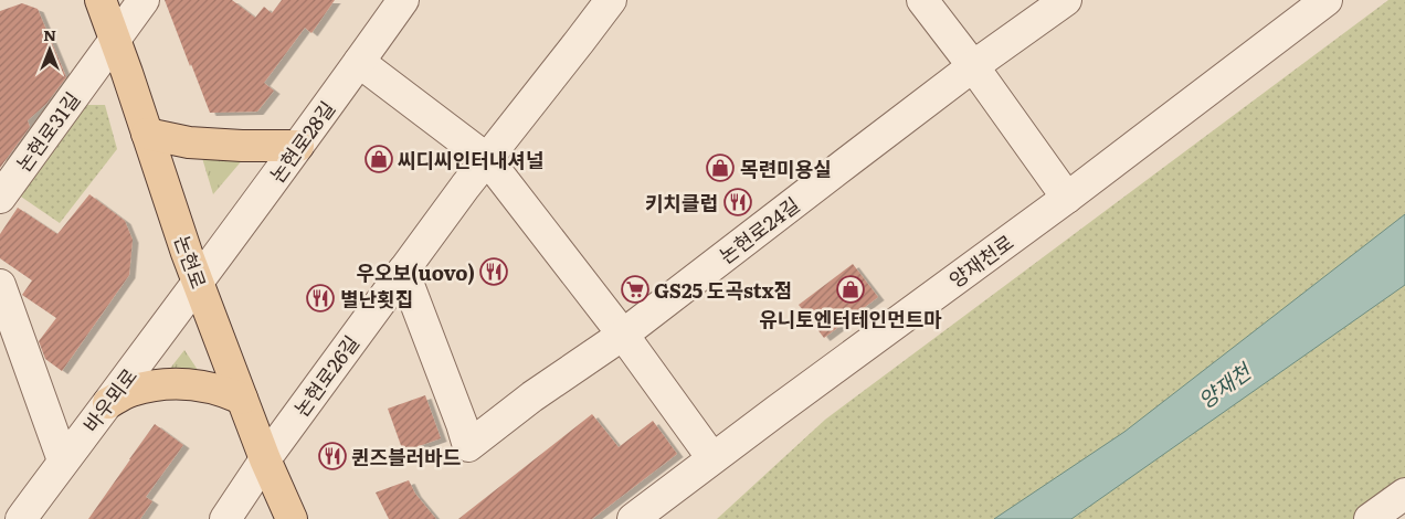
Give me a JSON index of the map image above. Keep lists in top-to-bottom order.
{
  "streets": {
    "main road": ["논현로"],
    "street": [
      "논현로31길",
      "논현로28길",
      "논현로24길",
      "양재천로",
      "논현로26길",
      "바우뫼로"
    ]
  },
  "crossings": [
    ["논현로31길", "논현로"],
    ["논현로28길", "논현로"],
    ["논현로28길", "바우뫼로"],
    ["논현로24길", "논현로26길"],
    ["논현로", "논현로26길"],
    ["논현로", "바우뫼로"]
  ],
  "water": ["양재천"],
  "places": {
    "shop": ["씨디씨인터내셔널", "목련미용실", "유니토엔터테인먼트마"],
    "restaurant": [
      "키치클럽",
      "우오보(uovo)",
      "별난횟집",
      "퀸즈블러바드"
    ],
    "supermarket": ["GS25 도곡stx점"]
  },
  "north": "top"
}
